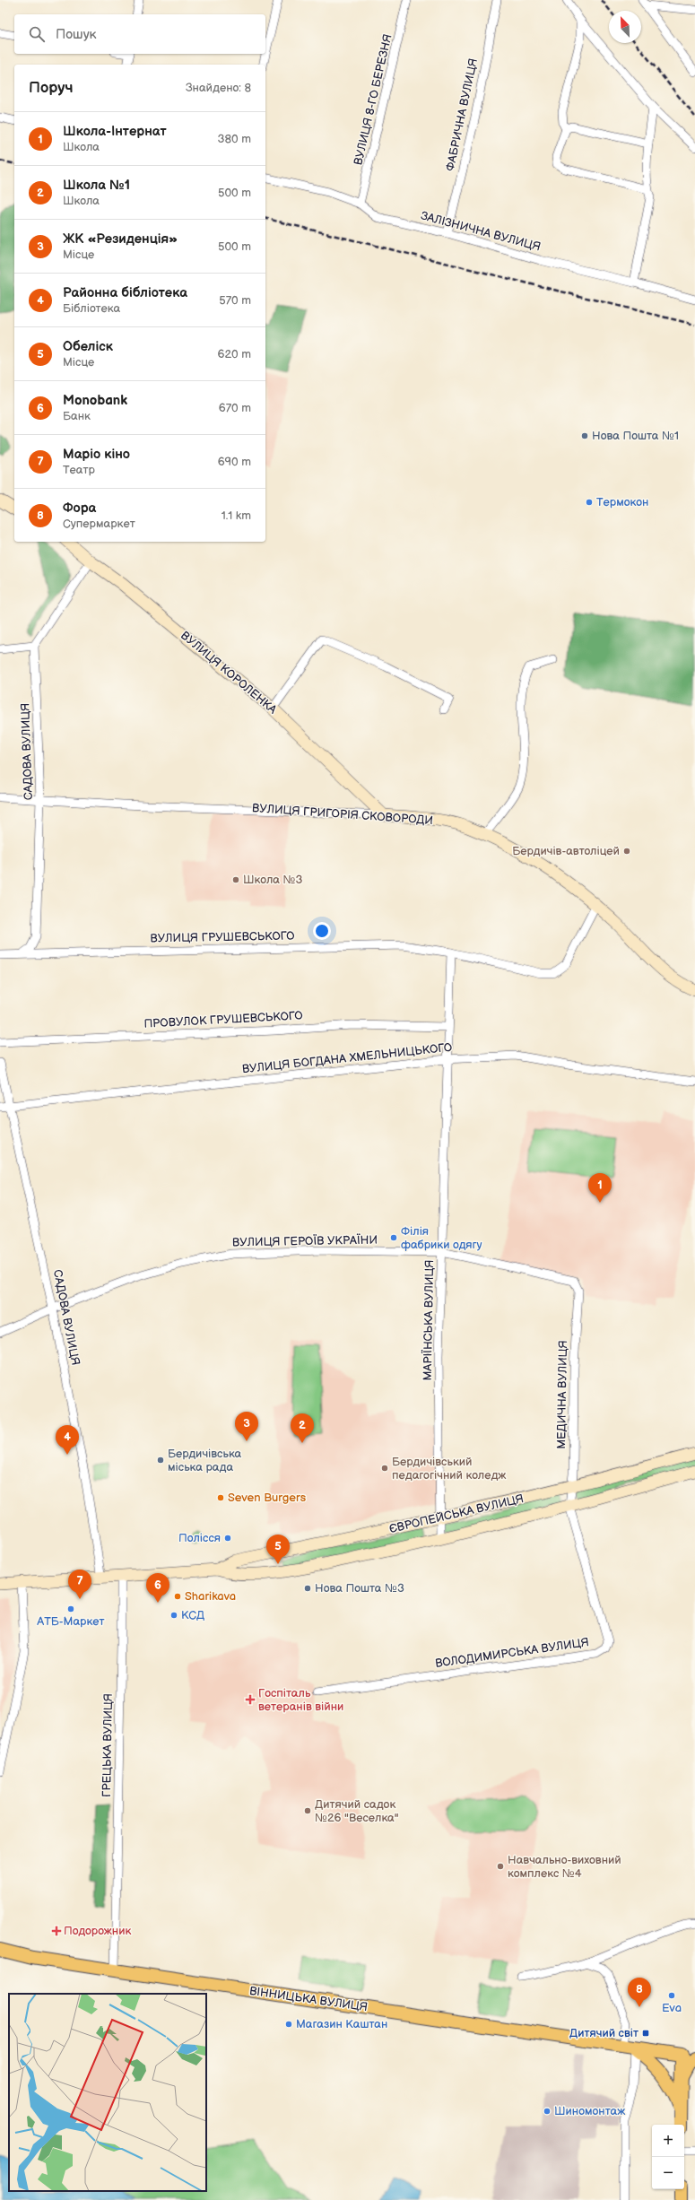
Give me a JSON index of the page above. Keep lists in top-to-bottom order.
{
  "streets": {
    "main road": ["ВІННИЦЬКА ВУЛИЦЯ"],
    "street": [
      "ВУЛИЦЯ 8-ГО БЕРЕЗНЯ",
      "ФАБРИЧНА ВУЛИЦЯ",
      "ЗАЛІЗНИЧНА ВУЛИЦЯ",
      "ВУЛИЦЯ КОРОЛЕНКА",
      "САДОВА ВУЛИЦЯ",
      "ВУЛИЦЯ ГРИГОРІЯ СКОВОРОДИ",
      "ВУЛИЦЯ ГРУШЕВСЬКОГО",
      "ПРОВУЛОК ГРУШЕВСЬКОГО",
      "ВУЛИЦЯ БОГДАНА ХМЕЛЬНИЦЬКОГО",
      "ВУЛИЦЯ ГЕРОЇВ УКРАЇНИ",
      "МАРІЇНСЬКА ВУЛИЦЯ",
      "МЕДИЧНА ВУЛИЦЯ",
      "ЄВРОПЕЙСЬКА ВУЛИЦЯ",
      "ВОЛОДИМИРСЬКА ВУЛИЦЯ",
      "ГРЕЦЬКА ВУЛИЦЯ"
    ]
  },
  "crossings": [
    ["ВУЛИЦЯ 8-ГО БЕРЕЗНЯ", "ЗАЛІЗНИЧНА ВУЛИЦЯ"],
    ["ФАБРИЧНА ВУЛИЦЯ", "ЗАЛІЗНИЧНА ВУЛИЦЯ"],
    ["ВУЛИЦЯ КОРОЛЕНКА", "ВУЛИЦЯ ГРИГОРІЯ СКОВОРОДИ"],
    ["САДОВА ВУЛИЦЯ", "ВУЛИЦЯ ГРИГОРІЯ СКОВОРОДИ"],
    ["САДОВА ВУЛИЦЯ", "ВУЛИЦЯ ГРУШЕВСЬКОГО"],
    ["САДОВА ВУЛИЦЯ", "ВУЛИЦЯ БОГДАНА ХМЕЛЬНИЦЬКОГО"],
    ["САДОВА ВУЛИЦЯ", "ВУЛИЦЯ ГЕРОЇВ УКРАЇНИ"],
    ["САДОВА ВУЛИЦЯ", "ЄВРОПЕЙСЬКА ВУЛИЦЯ"],
    ["ВУЛИЦЯ ГРИГОРІЯ СКОВОРОДИ", "ВУЛИЦЯ ГРУШЕВСЬКОГО"],
    ["ВУЛИЦЯ ГРУШЕВСЬКОГО", "МАРІЇНСЬКА ВУЛИЦЯ"],
    ["ПРОВУЛОК ГРУШЕВСЬКОГО", "МАРІЇНСЬКА ВУЛИЦЯ"],
    ["ВУЛИЦЯ БОГДАНА ХМЕЛЬНИЦЬКОГО", "МАРІЇНСЬКА ВУЛИЦЯ"],
    ["ВУЛИЦЯ ГЕРОЇВ УКРАЇНИ", "МАРІЇНСЬКА ВУЛИЦЯ"],
    ["ВУЛИЦЯ ГЕРОЇВ УКРАЇНИ", "МЕДИЧНА ВУЛИЦЯ"],
    ["МАРІЇНСЬКА ВУЛИЦЯ", "ЄВРОПЕЙСЬКА ВУЛИЦЯ"],
    ["МЕДИЧНА ВУЛИЦЯ", "ЄВРОПЕЙСЬКА ВУЛИЦЯ"],
    ["МЕДИЧНА ВУЛИЦЯ", "ВОЛОДИМИРСЬКА ВУЛИЦЯ"],
    ["ЄВРОПЕЙСЬКА ВУЛИЦЯ", "ВОЛОДИМИРСЬКА ВУЛИЦЯ"],
    ["ЄВРОПЕЙСЬКА ВУЛИЦЯ", "ГРЕЦЬКА ВУЛИЦЯ"],
    ["ГРЕЦЬКА ВУЛИЦЯ", "ВІННИЦЬКА ВУЛИЦЯ"]
  ],
  "places": {
    "other": [
      "Нова Пошта №1",
      "Термокон",
      "Бердичів-автоліцей",
      "Школа №3",
      "Філія фабрики одягу",
      "Бердичівська міська рада",
      "Бердичівський педагогічний коледж",
      "Seven Burgers",
      "Полісся",
      "Нова Пошта №3",
      "Sharikava",
      "АТБ-Маркет",
      "КСД",
      "Дитячий садок №26 \"Веселка\"",
      "Навчально-виховний комплекс №4",
      "Eva",
      "Магазин Каштан",
      "Шиномонтаж"
    ],
    "health": ["Госпіталь ветеранів війни", "Подорожник"],
    "transit": ["Дитячий світ"]
  },
  "north": "top left",
  "page": {
    "search": "Пошук",
    "heading": ["Поруч", "Знайдено: 8"],
    "list": [
      {
        "mark": "1",
        "name": "Школа-Інтернат",
        "note": "Школа",
        "value": "380 m"
      },
      {
        "mark": "2",
        "name": "Школа №1",
        "note": "Школа",
        "value": "500 m"
      },
      {
        "mark": "3",
        "name": "ЖК «Резиденція»",
        "note": "Місце",
        "value": "500 m"
      },
      {
        "mark": "4",
        "name": "Районна бібліотека",
        "note": "Бібліотека",
        "value": "570 m"
      },
      {
        "mark": "5",
        "name": "Обеліск",
        "note": "Місце",
        "value": "620 m"
      },
      {
        "mark": "6",
        "name": "Monobank",
        "note": "Банк",
        "value": "670 m"
      },
      {
        "mark": "7",
        "name": "Маріо кіно",
        "note": "Театр",
        "value": "690 m"
      },
      {
        "mark": "8",
        "name": "Фора",
        "note": "Супермаркет",
        "value": "1.1 km"
      }
    ],
    "pins": [
      "1",
      "3",
      "2",
      "4",
      "5",
      "7",
      "6",
      "8"
    ],
    "map_buttons": ["+", "−"]
  }
}
